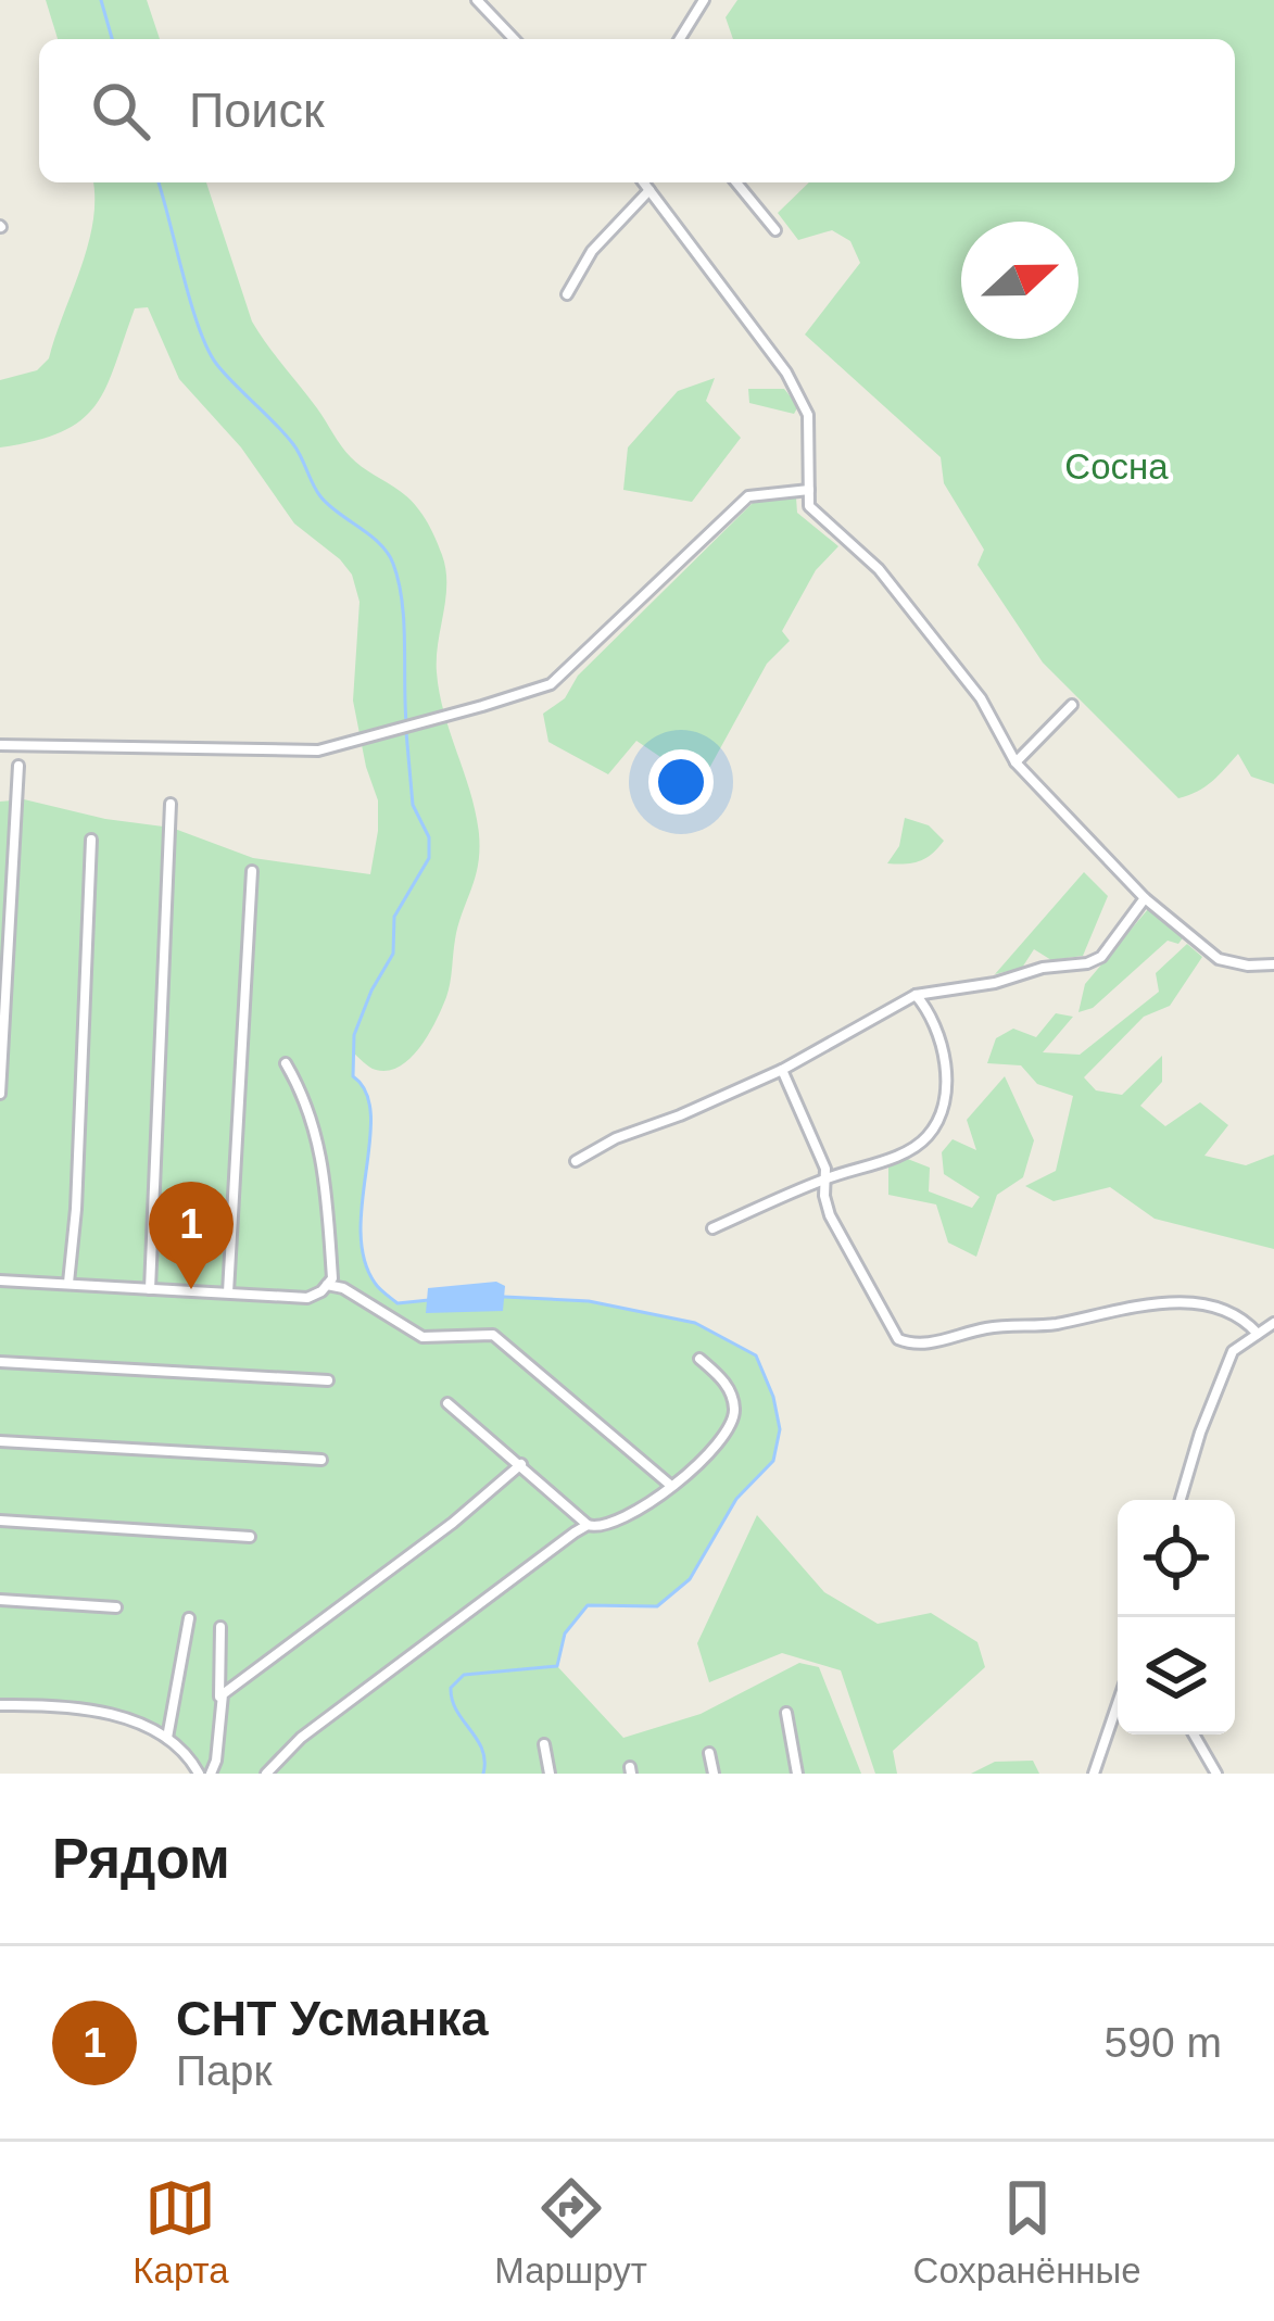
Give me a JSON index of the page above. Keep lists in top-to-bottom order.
{
  "parks": ["Сосна"],
  "north": "right",
  "page": {
    "search": "Поиск",
    "pins": "1",
    "heading": "Рядом",
    "list": [
      {
        "mark": "1",
        "name": "СНТ Усманка",
        "note": "Парк",
        "value": "590 m"
      }
    ],
    "nav": ["Карта", "Маршрут", "Сохранённые"]
  }
}
